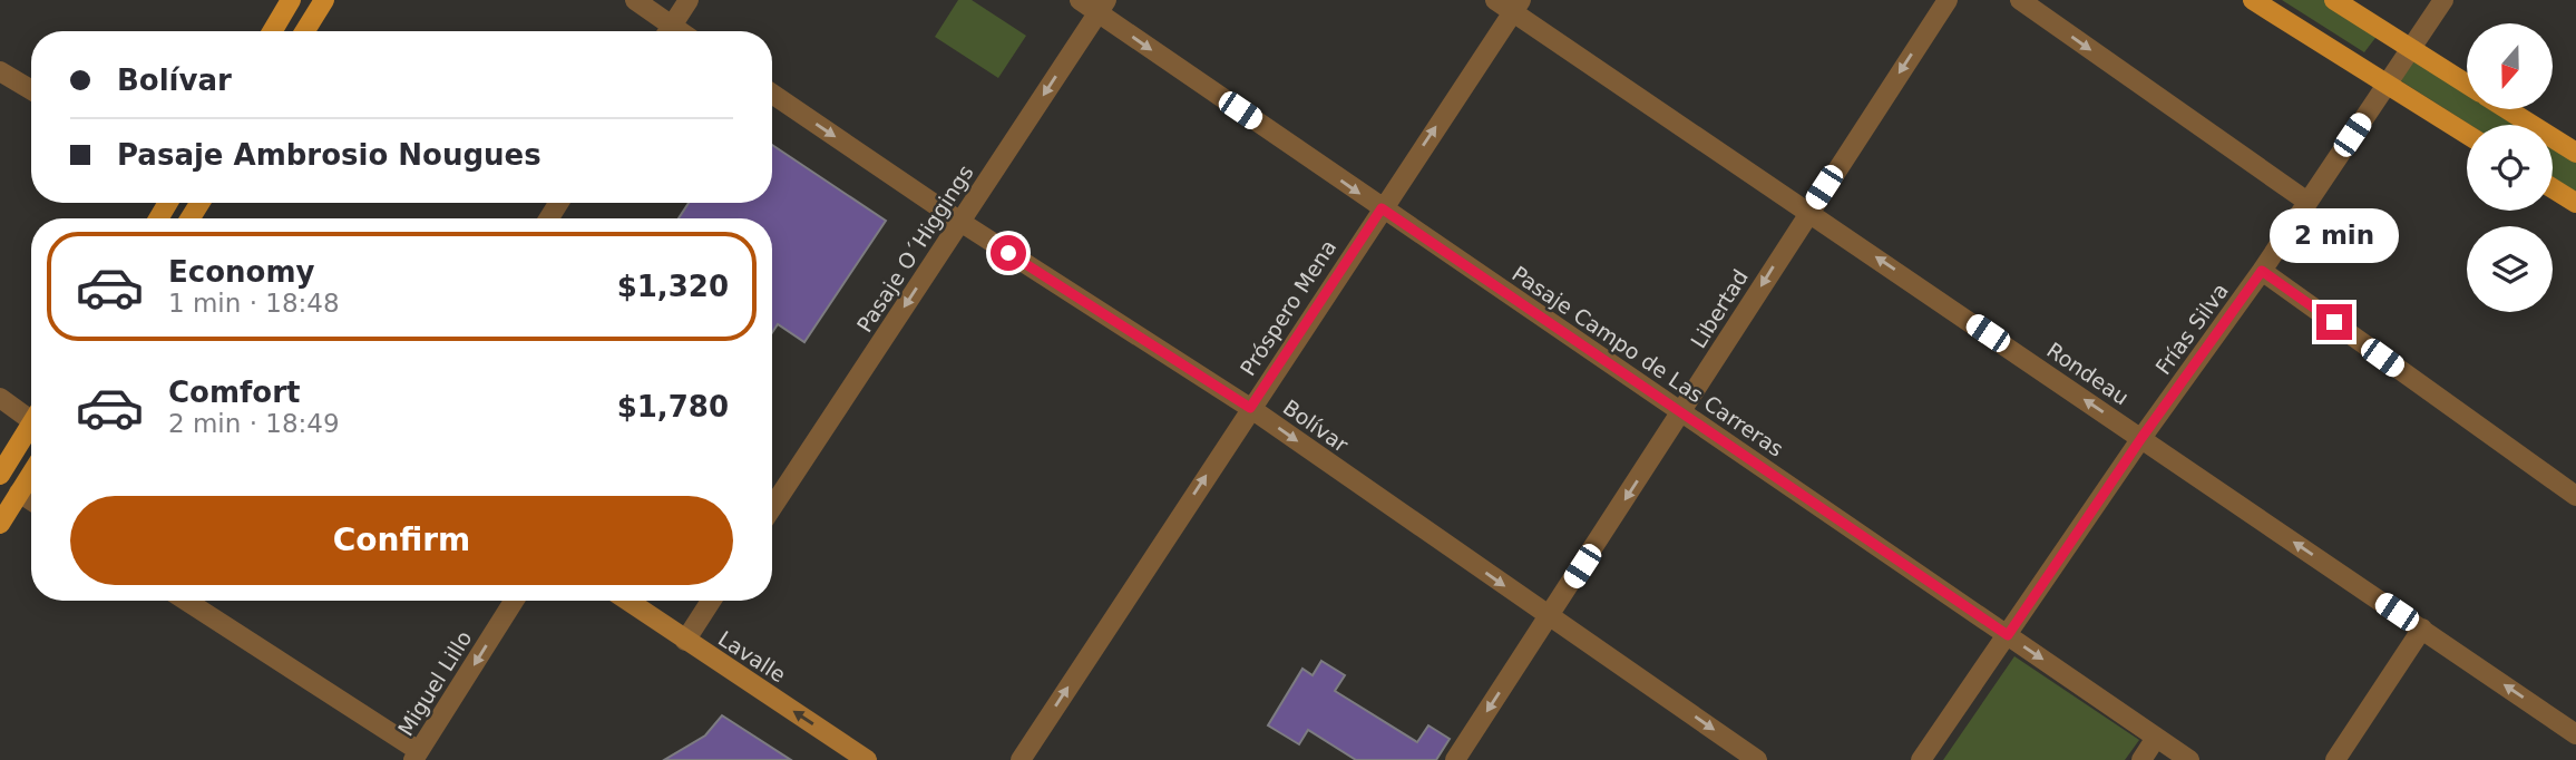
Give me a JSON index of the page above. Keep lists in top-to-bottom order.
{
  "streets": {
    "street": [
      "Pasaje O´Higgings",
      "Próspero Mena",
      "Libertad",
      "Frías Silva",
      "Pasaje Campo de Las Carreras",
      "Rondeau",
      "Bolívar",
      "Lavalle",
      "Miguel Lillo"
    ]
  },
  "crossings": [
    ["Pasaje O´Higgings", "Pasaje Campo de Las Carreras"],
    ["Pasaje O´Higgings", "Bolívar"],
    ["Próspero Mena", "Pasaje Campo de Las Carreras"],
    ["Próspero Mena", "Rondeau"],
    ["Próspero Mena", "Bolívar"],
    ["Libertad", "Pasaje Campo de Las Carreras"],
    ["Libertad", "Rondeau"],
    ["Libertad", "Bolívar"],
    ["Frías Silva", "Pasaje Campo de Las Carreras"],
    ["Frías Silva", "Rondeau"]
  ],
  "one_way": [
    "Pasaje O´Higgings",
    "Próspero Mena",
    "Libertad",
    "Pasaje Campo de Las Carreras",
    "Rondeau",
    "Bolívar",
    "Lavalle",
    "Miguel Lillo"
  ],
  "north": "bottom",
  "page": {
    "banner": ["Bolívar", "Pasaje Ambrosio Nougues"],
    "bubble": "2 min",
    "list": [
      {
        "name": "Economy",
        "note": "1 min · 18:48",
        "value": "$1,320"
      },
      {
        "name": "Comfort",
        "note": "2 min · 18:49",
        "value": "$1,780"
      }
    ],
    "buttons": "Confirm"
  }
}
